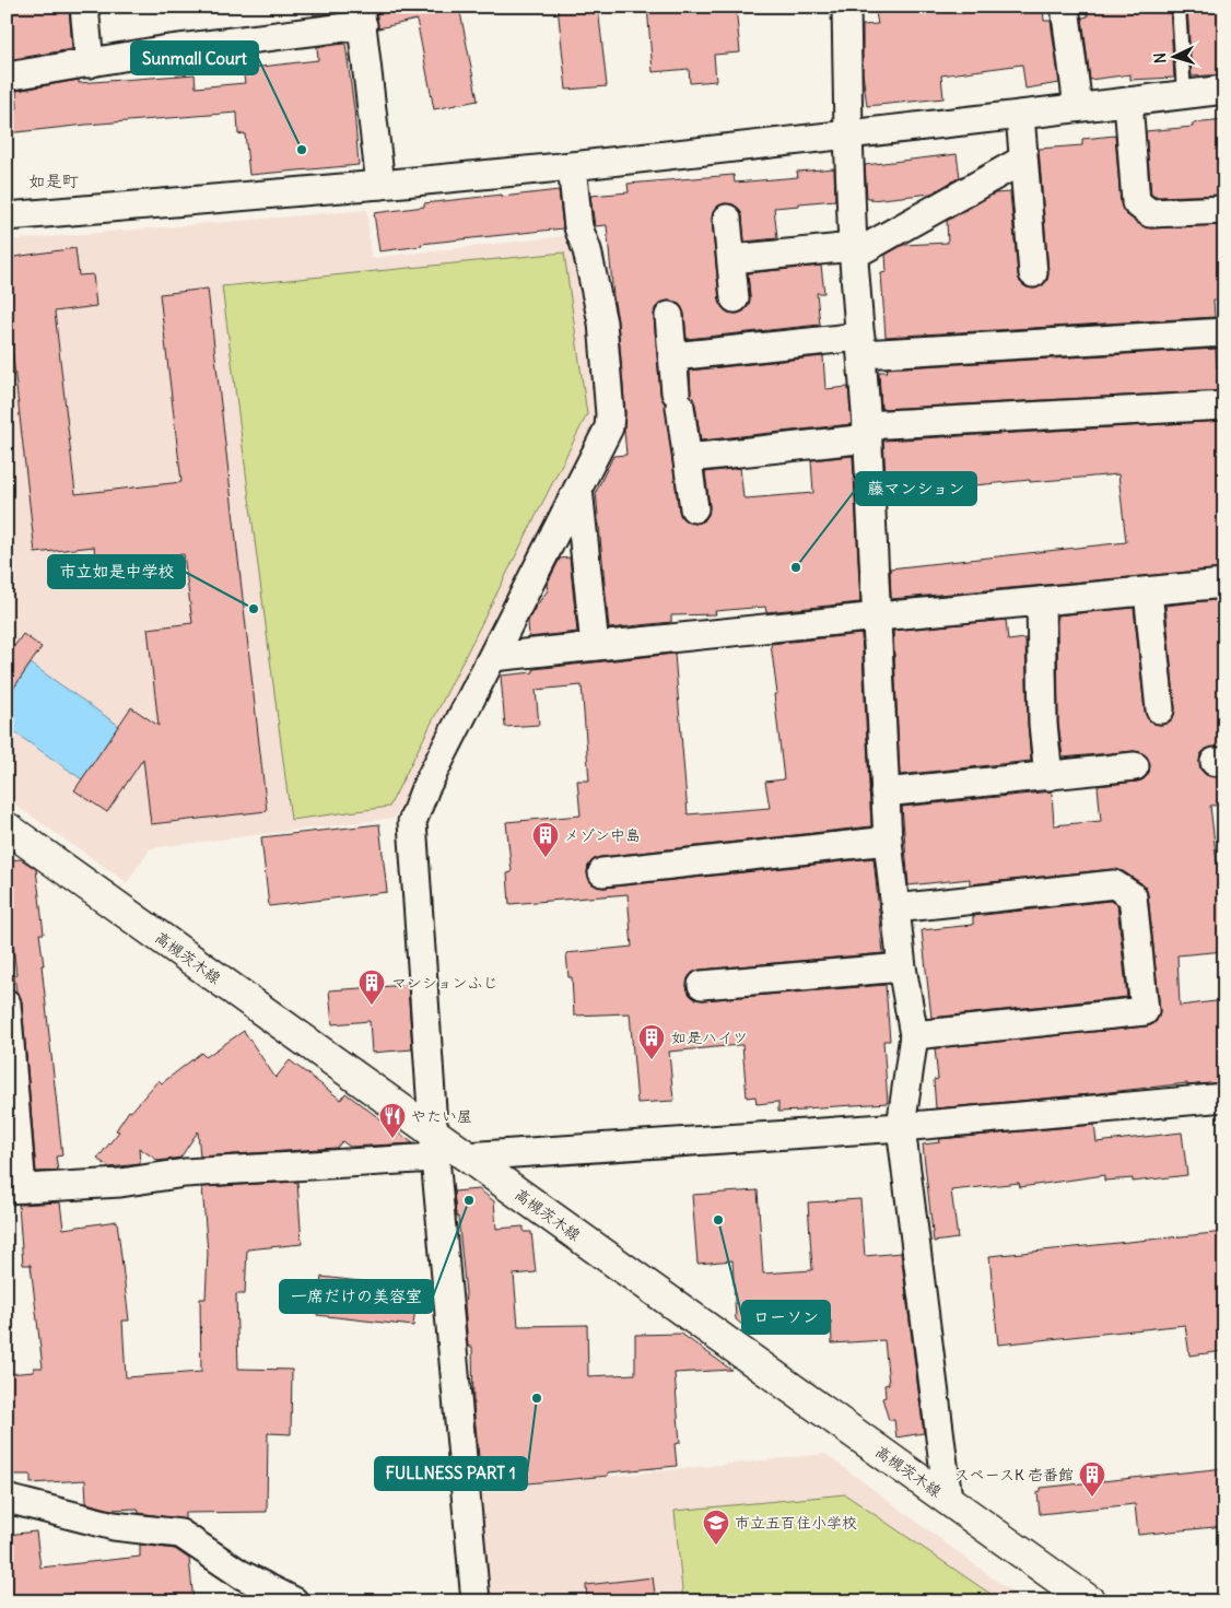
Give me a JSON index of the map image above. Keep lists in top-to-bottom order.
{
  "streets": {
    "main road": ["高槻茨木線"]
  },
  "districts": ["如是町"],
  "places": {
    "other": [
      "Sunmall Court",
      "藤マンション",
      "市立如是中学校",
      "一席だけの美容室",
      "ローソン",
      "FULLNESS PART 1"
    ],
    "building": [
      "メゾン中島",
      "マンションふじ",
      "如是ハイツ",
      "スペースK 壱番館"
    ],
    "restaurant": ["やたい屋"],
    "school or university": ["市立五百住小学校"]
  },
  "north": "left"
}
